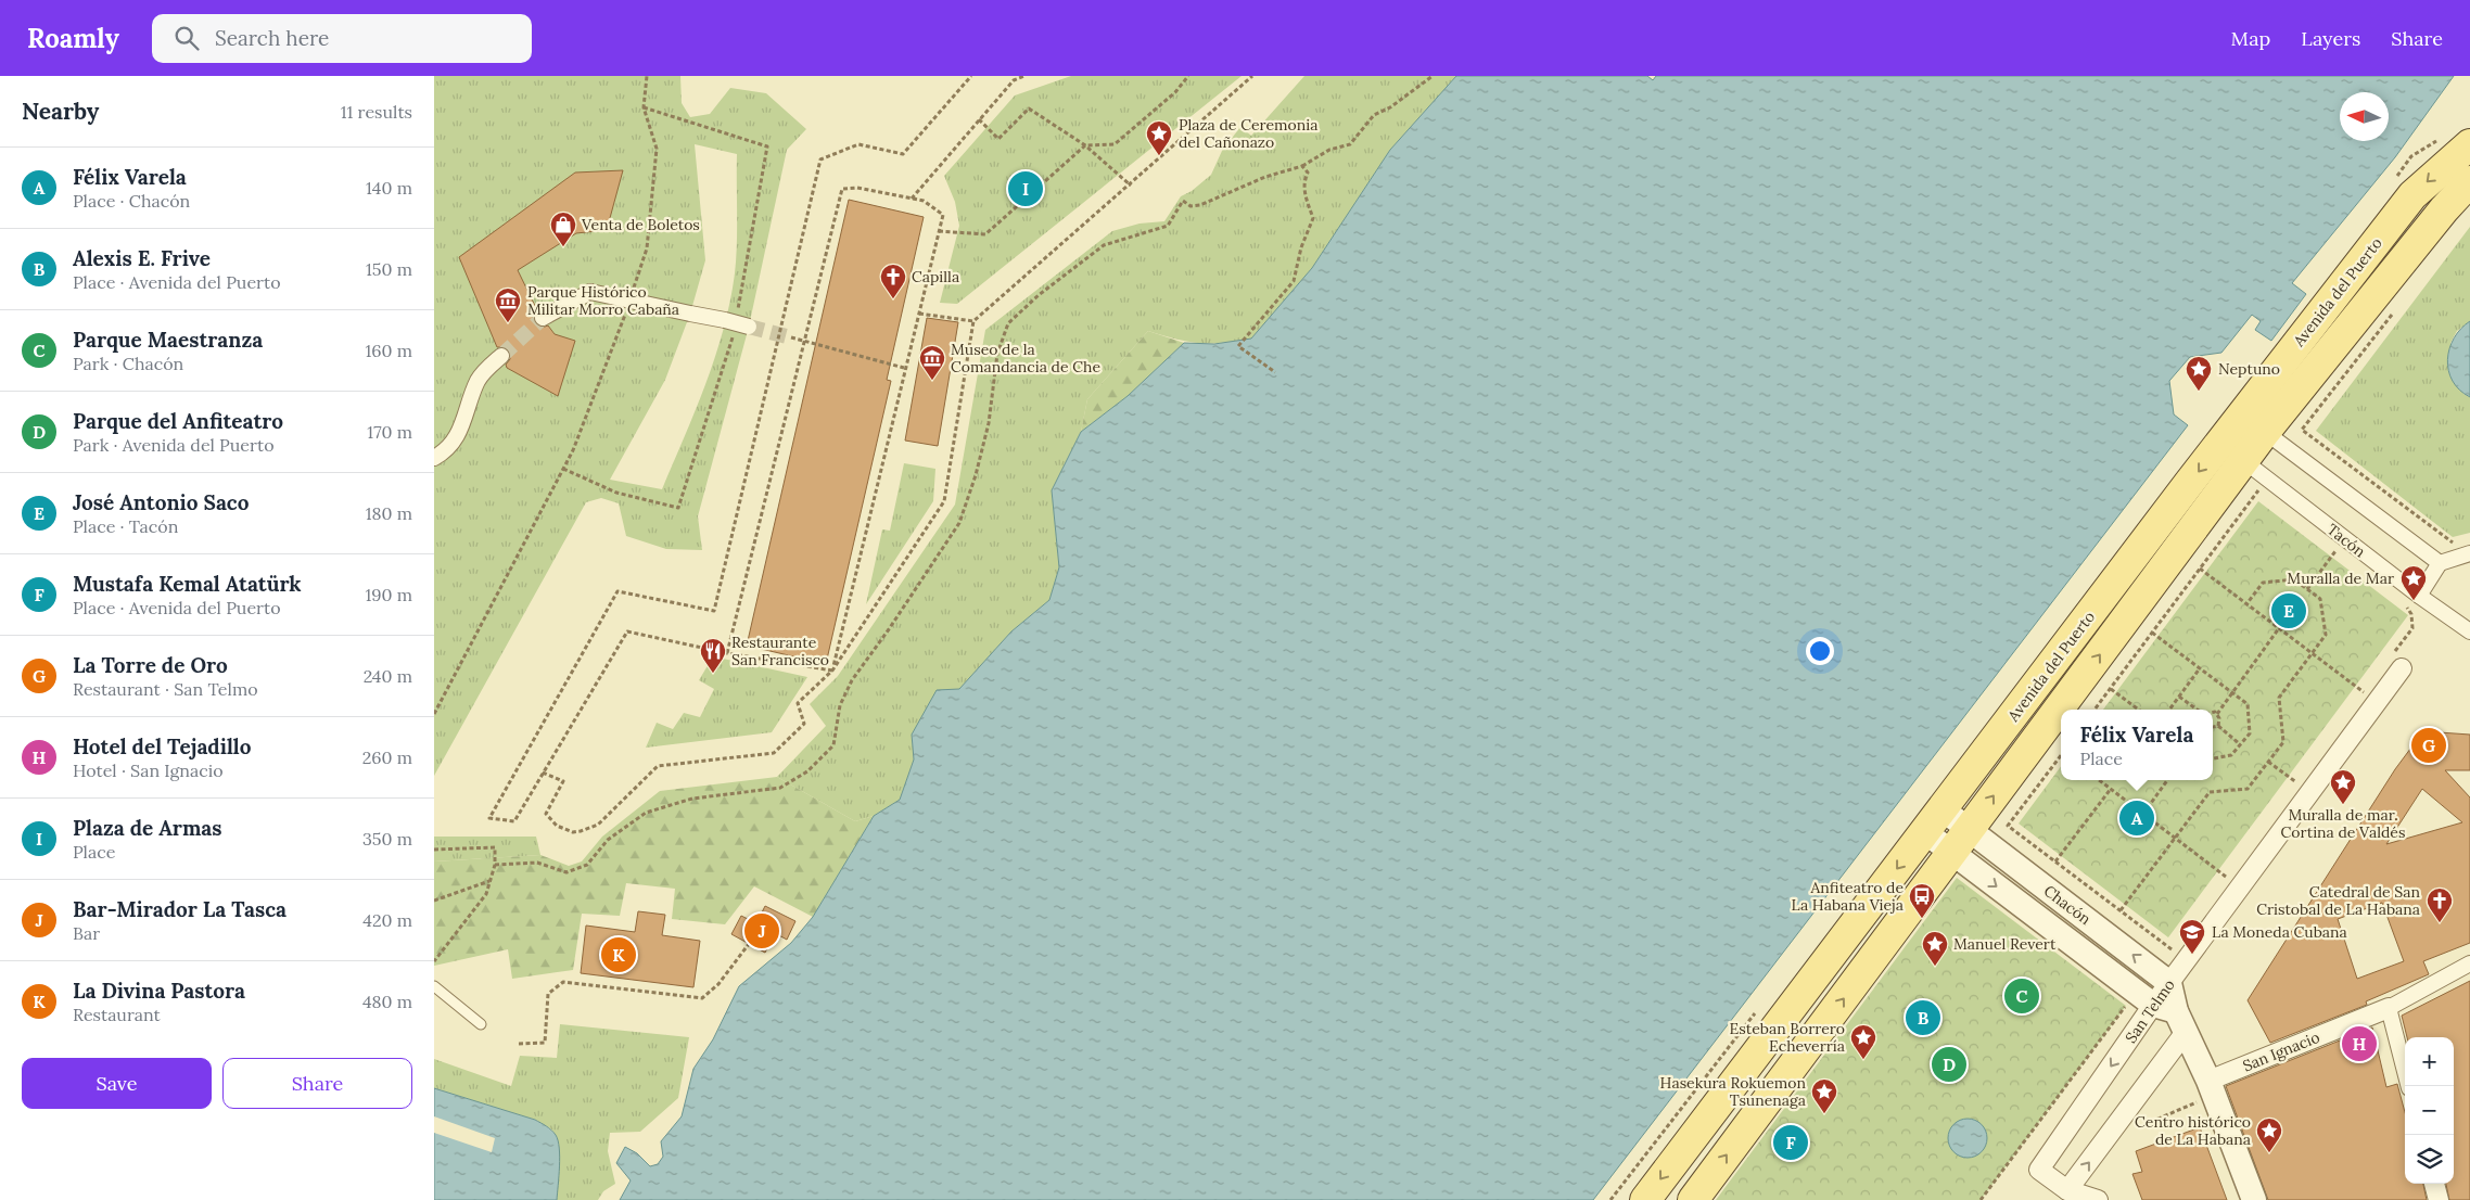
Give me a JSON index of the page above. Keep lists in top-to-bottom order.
{
  "streets": {
    "main road": ["Avenida del Puerto"],
    "street": [
      "Tacón",
      "Chacón",
      "San Telmo",
      "San Ignacio"
    ]
  },
  "crossings": [
    ["Avenida del Puerto", "Tacón"],
    ["Avenida del Puerto", "Chacón"],
    ["Chacón", "San Telmo"],
    ["Chacón", "San Ignacio"]
  ],
  "places": {
    "place": [
      "Plaza de Ceremonia del Cañonazo",
      "Neptuno",
      "Muralla de Mar",
      "Muralla de mar. Cortina de Valdés",
      "Manuel Revert",
      "Esteban Borrero Echeverría",
      "Hasekura Rokuemon Tsunenaga",
      "Centro histórico de La Habana"
    ],
    "shop": ["Venta de Boletos"],
    "church": ["Capilla", "Catedral de San Cristobal de La Habana"],
    "museum": ["Parque Histórico Militar Morro Cabaña", "Museo de la Comandancia de Che"],
    "restaurant": ["Restaurante San Francisco"],
    "bus stop": ["Anfiteatro de La Habana Vieja"],
    "school or university": ["La Moneda Cubana"]
  },
  "north": "left",
  "page": {
    "header": "Roamly",
    "search": "Search here",
    "nav": ["Map", "Layers", "Share"],
    "heading": ["Nearby", "11 results"],
    "list": [
      {
        "mark": "A",
        "name": "Félix Varela",
        "note": "Place · Chacón",
        "value": "140 m"
      },
      {
        "mark": "B",
        "name": "Alexis E. Frive",
        "note": "Place · Avenida del Puerto",
        "value": "150 m"
      },
      {
        "mark": "C",
        "name": "Parque Maestranza",
        "note": "Park · Chacón",
        "value": "160 m"
      },
      {
        "mark": "D",
        "name": "Parque del Anfiteatro",
        "note": "Park · Avenida del Puerto",
        "value": "170 m"
      },
      {
        "mark": "E",
        "name": "José Antonio Saco",
        "note": "Place · Tacón",
        "value": "180 m"
      },
      {
        "mark": "F",
        "name": "Mustafa Kemal Atatürk",
        "note": "Place · Avenida del Puerto",
        "value": "190 m"
      },
      {
        "mark": "G",
        "name": "La Torre de Oro",
        "note": "Restaurant · San Telmo",
        "value": "240 m"
      },
      {
        "mark": "H",
        "name": "Hotel del Tejadillo",
        "note": "Hotel · San Ignacio",
        "value": "260 m"
      },
      {
        "mark": "I",
        "name": "Plaza de Armas",
        "note": "Place",
        "value": "350 m"
      },
      {
        "mark": "J",
        "name": "Bar-Mirador La Tasca",
        "note": "Bar",
        "value": "420 m"
      },
      {
        "mark": "K",
        "name": "La Divina Pastora",
        "note": "Restaurant",
        "value": "480 m"
      }
    ],
    "pins": [
      "I",
      "E",
      "G",
      "A",
      "J",
      "K",
      "C",
      "B",
      "H",
      "D",
      "F"
    ],
    "popup": ["Félix Varela", "Place"],
    "map_buttons": ["+", "−"],
    "buttons": ["Save", "Share"]
  }
}
